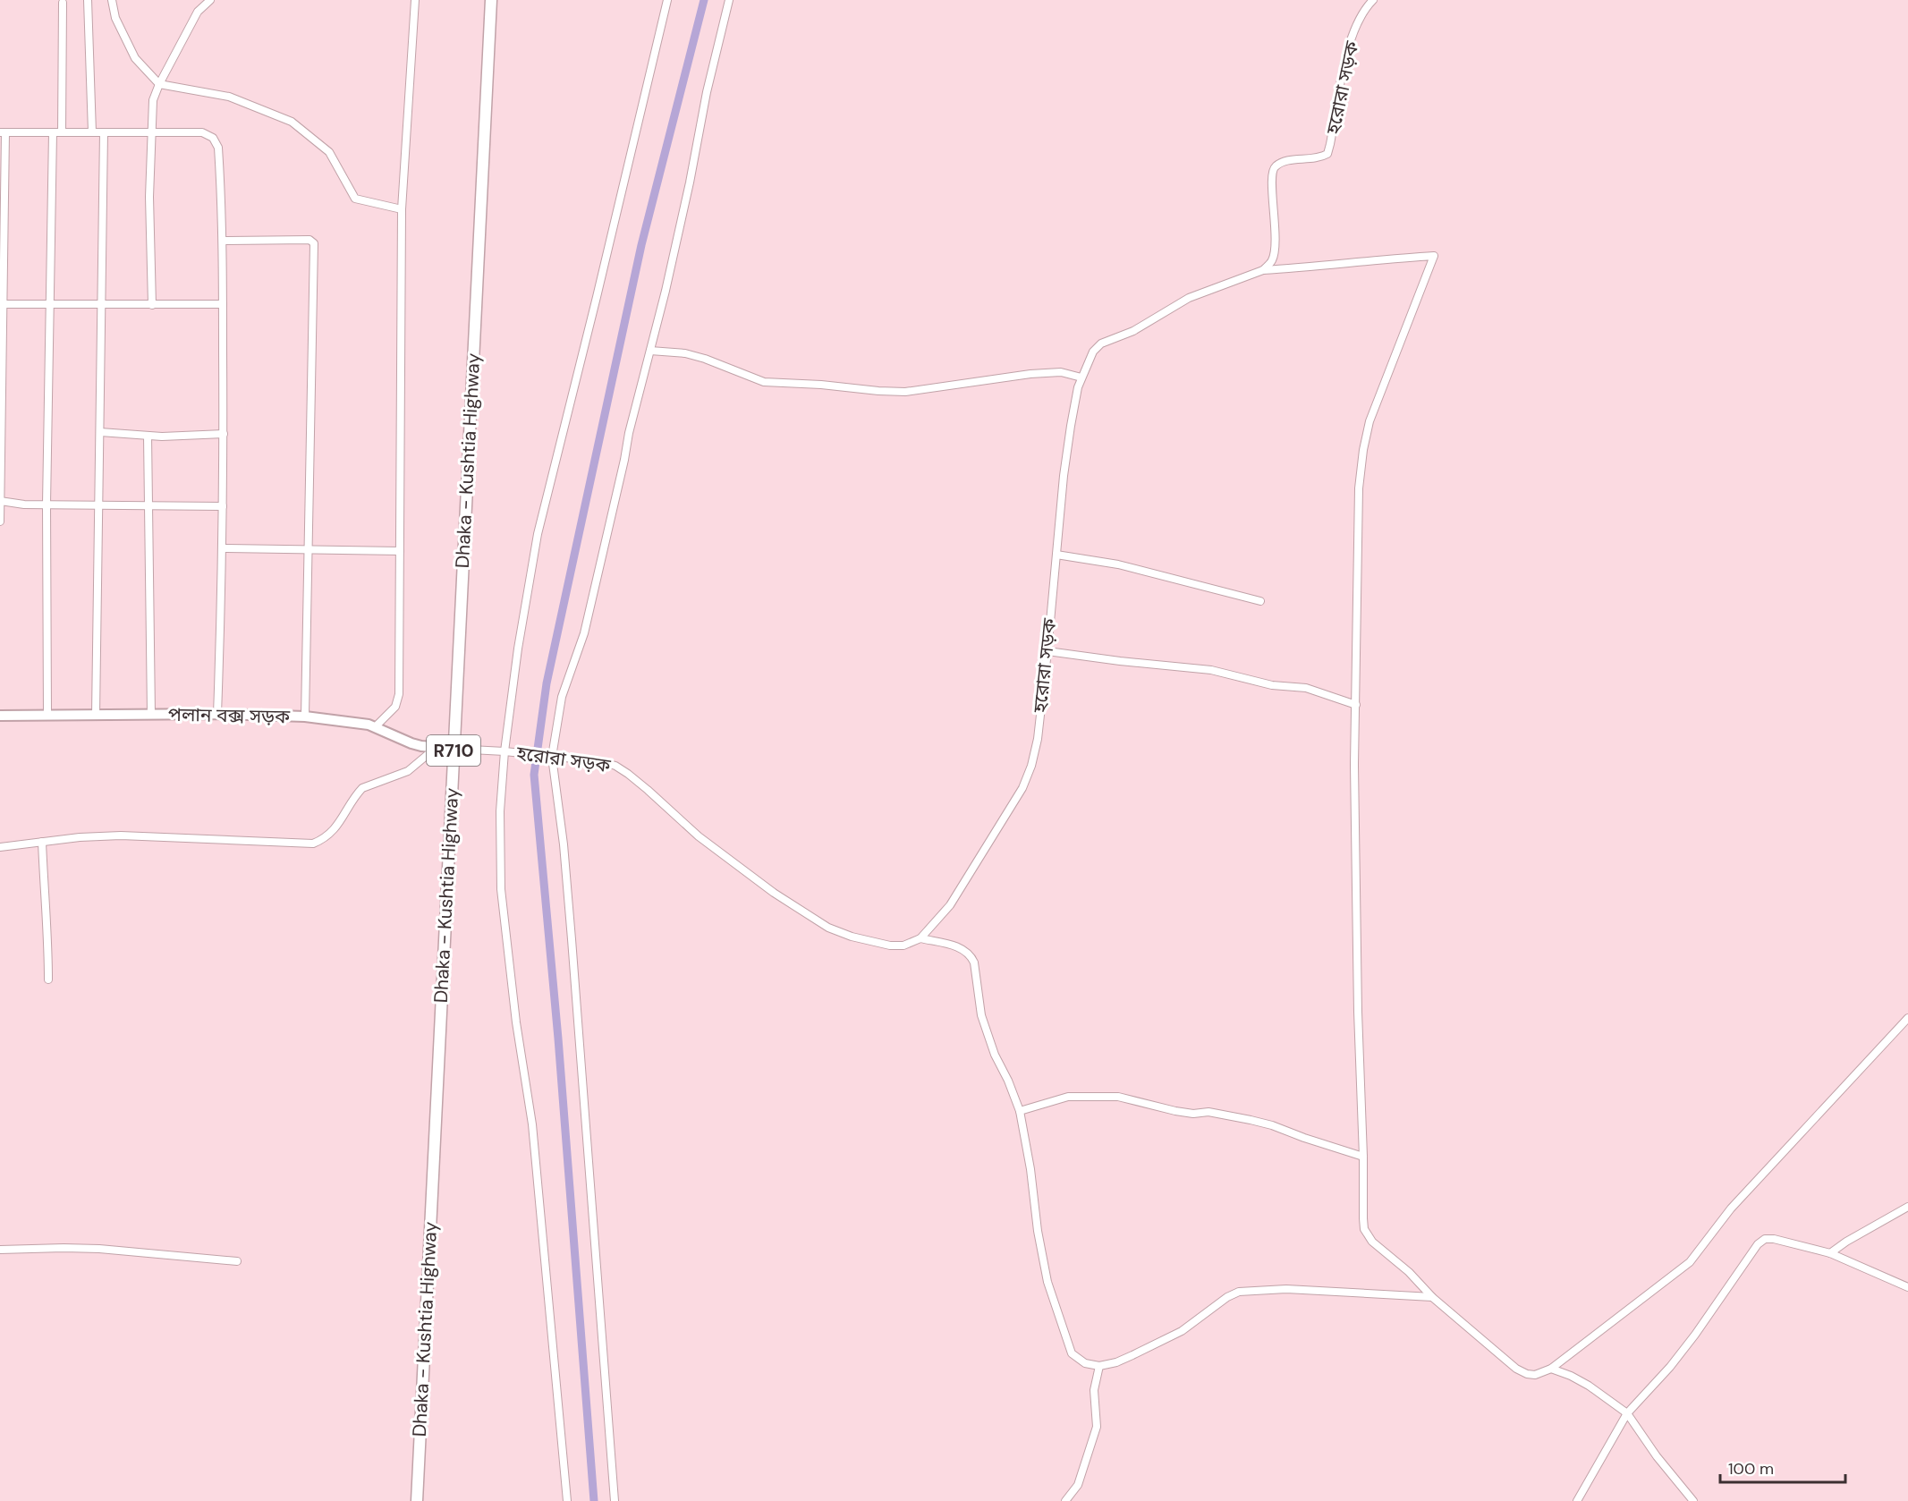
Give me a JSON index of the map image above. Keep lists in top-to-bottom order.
{
  "streets": {
    "main road": ["Dhaka - Kushtia Highway", "পলান বক্স সড়ক", "R710"],
    "street": ["হরোরা সড়ক"]
  },
  "crossings": [
    ["হরোরা সড়ক", "Dhaka - Kushtia Highway"],
    ["হরোরা সড়ক", "পলান বক্স সড়ক"],
    ["Dhaka - Kushtia Highway", "পলান বক্স সড়ক"]
  ],
  "scale_bar": "100 m"
}
